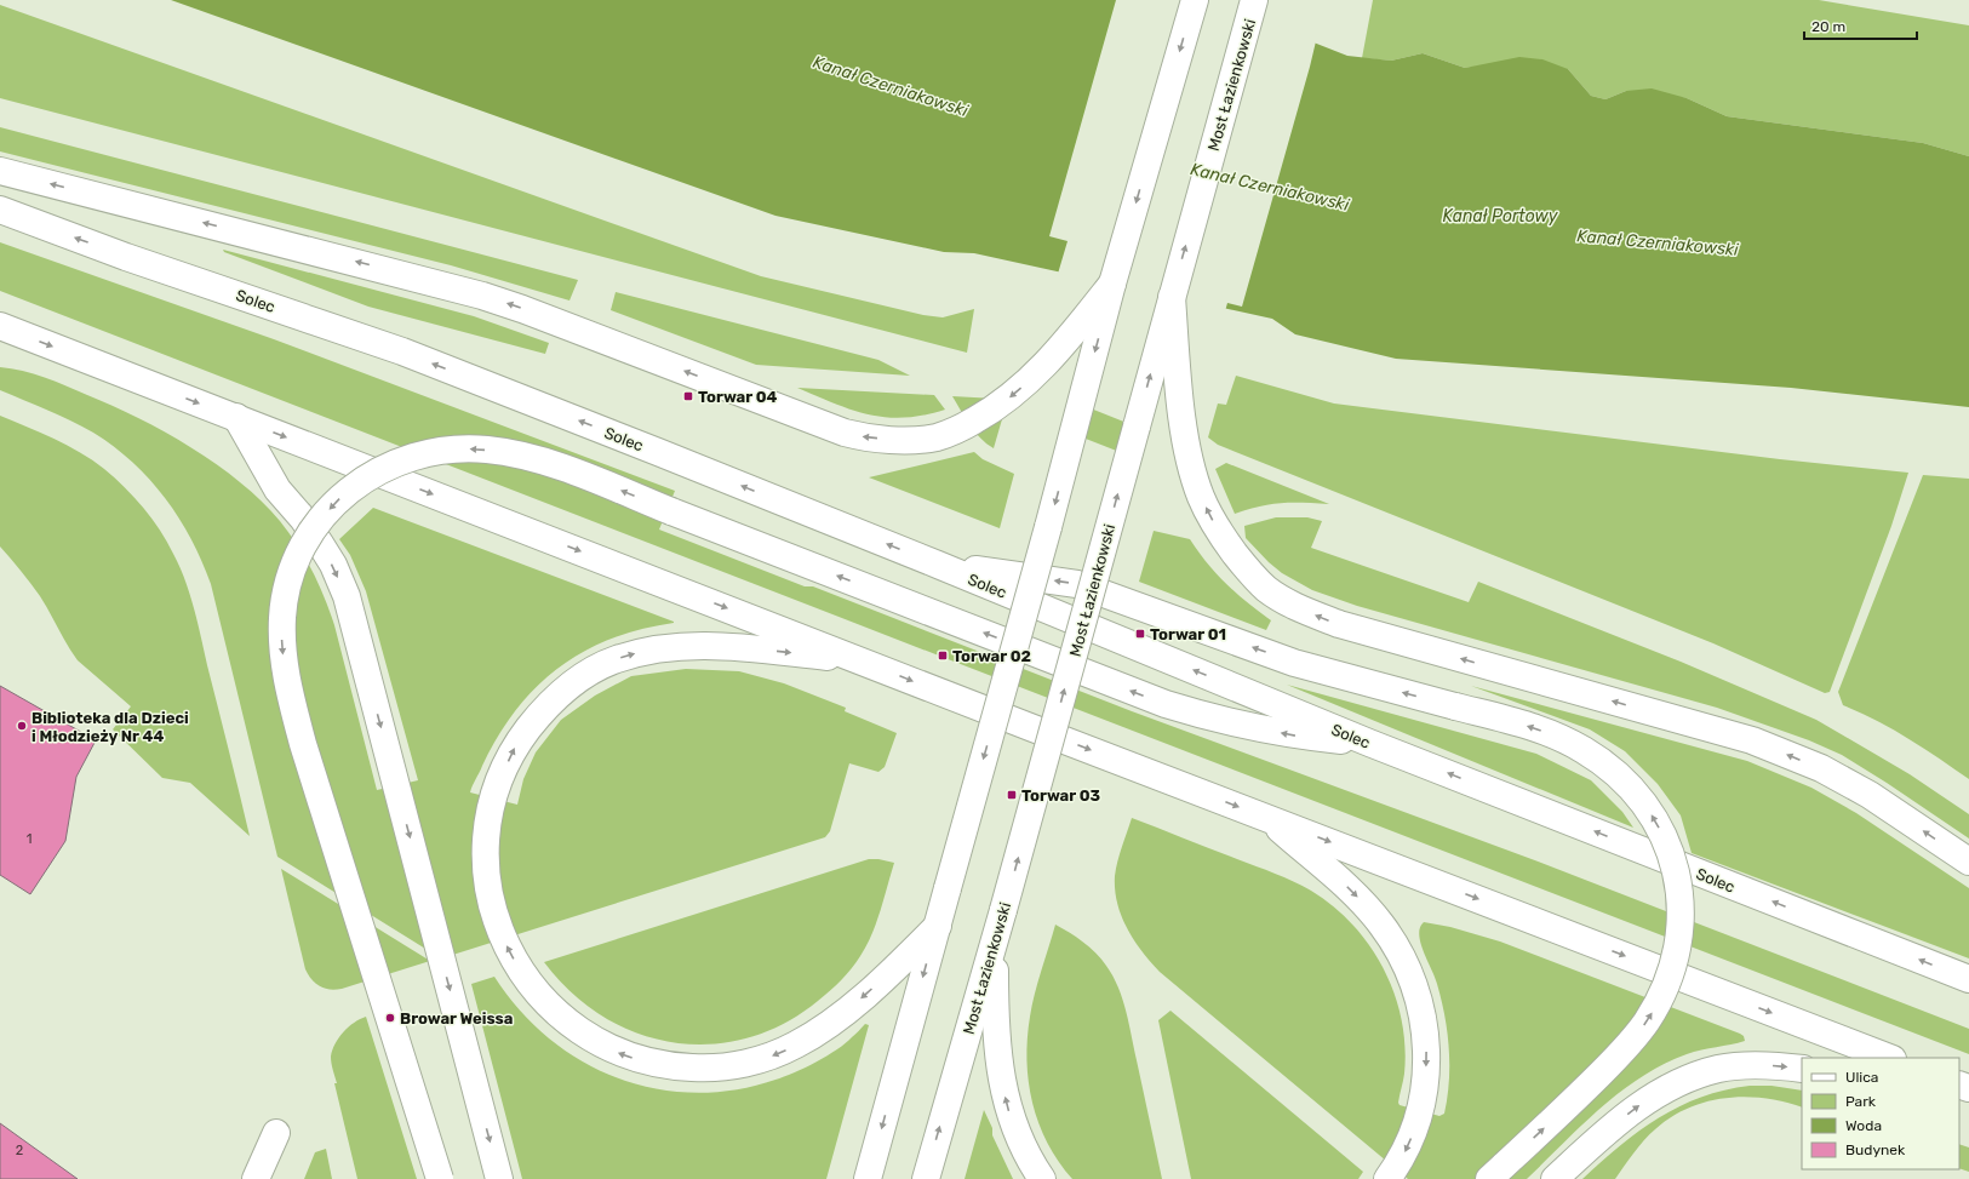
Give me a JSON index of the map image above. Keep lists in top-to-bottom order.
{
  "streets": {
    "main road": ["Most Łazienkowski", "Solec"]
  },
  "water": ["Kanał Czerniakowski", "Kanał Portowy"],
  "places": {
    "transit": [
      "Torwar 04",
      "Torwar 01",
      "Torwar 02",
      "Torwar 03"
    ],
    "other": ["Biblioteka dla Dzieci i Młodzieży Nr 44", "Browar Weissa"]
  },
  "house_numbers": ["1", "2"],
  "legend": [
    "Ulica",
    "Park",
    "Woda",
    "Budynek"
  ],
  "scale_bar": "20 m"
}
